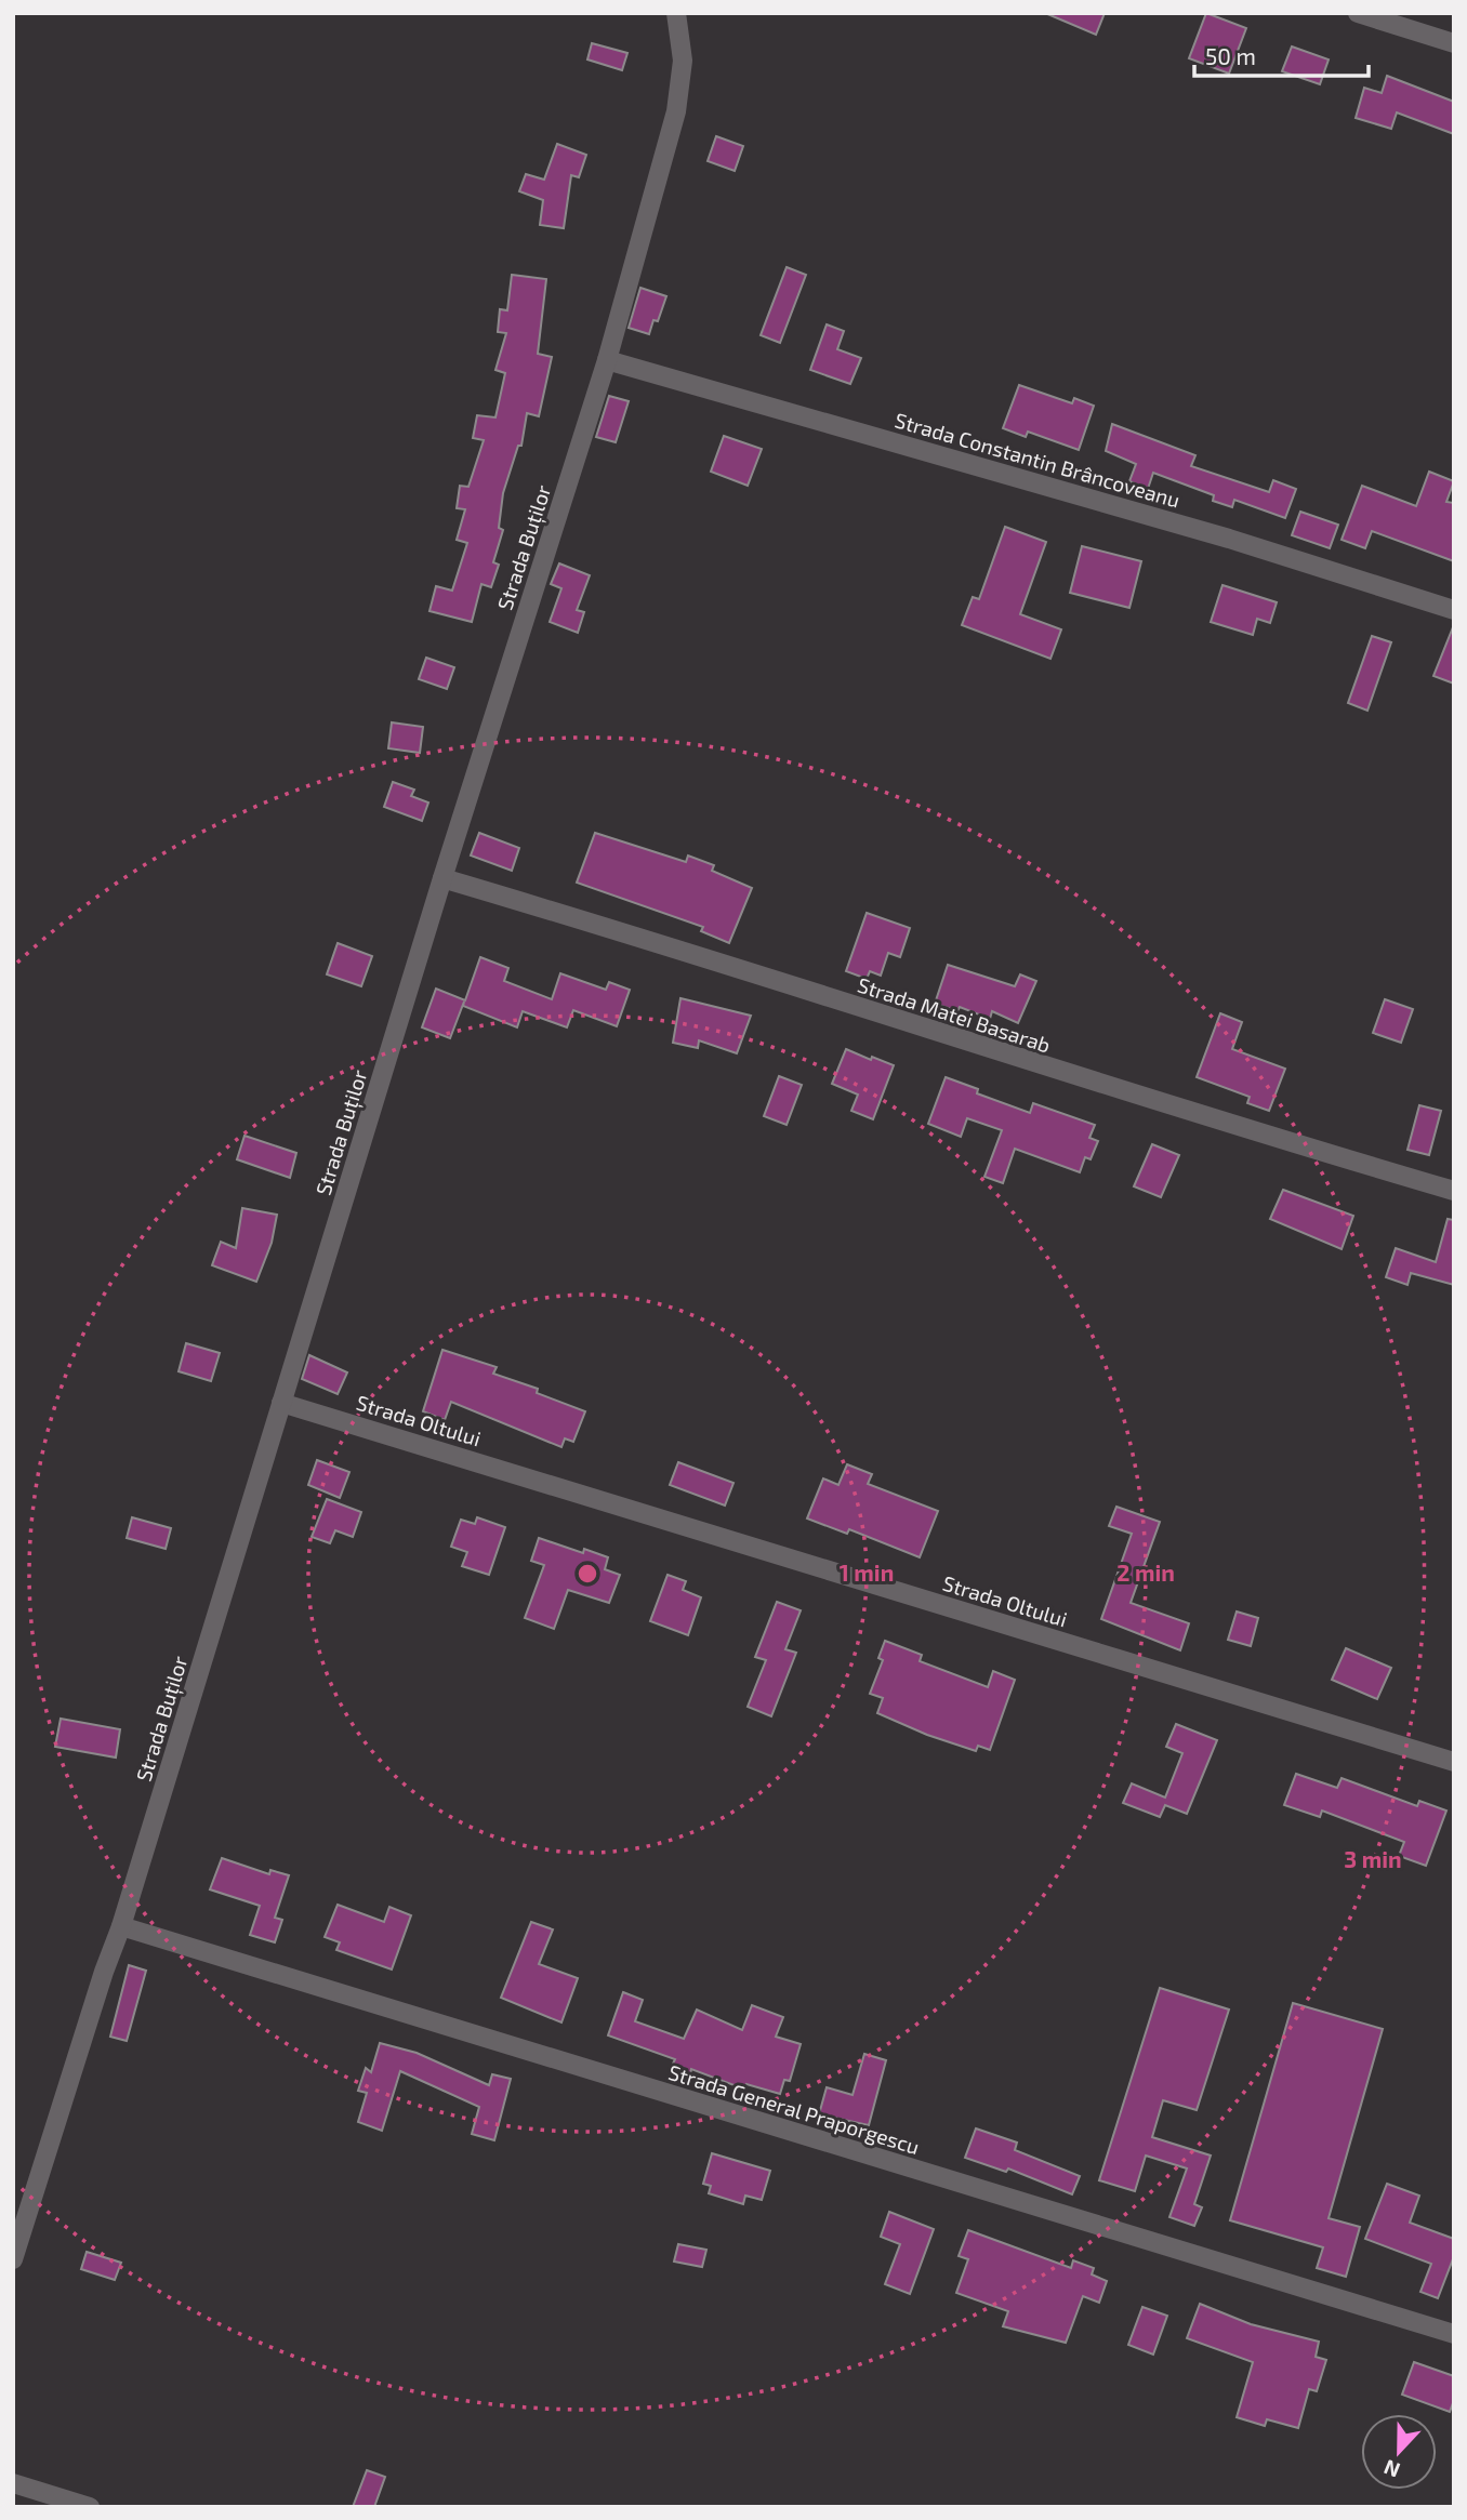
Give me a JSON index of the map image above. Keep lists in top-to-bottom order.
{
  "streets": {
    "street": [
      "Strada Constantin Brâncoveanu",
      "Strada Buților",
      "Strada Matei Basarab",
      "Strada Oltului",
      "Strada General Praporgescu"
    ]
  },
  "crossings": [
    ["Strada Constantin Brâncoveanu", "Strada Buților"],
    ["Strada Buților", "Strada Matei Basarab"],
    ["Strada Buților", "Strada Oltului"],
    ["Strada Buților", "Strada General Praporgescu"]
  ],
  "scale_bar": "50 m",
  "north": "bottom",
  "rings": ["1 min", "2 min", "3 min"]
}
